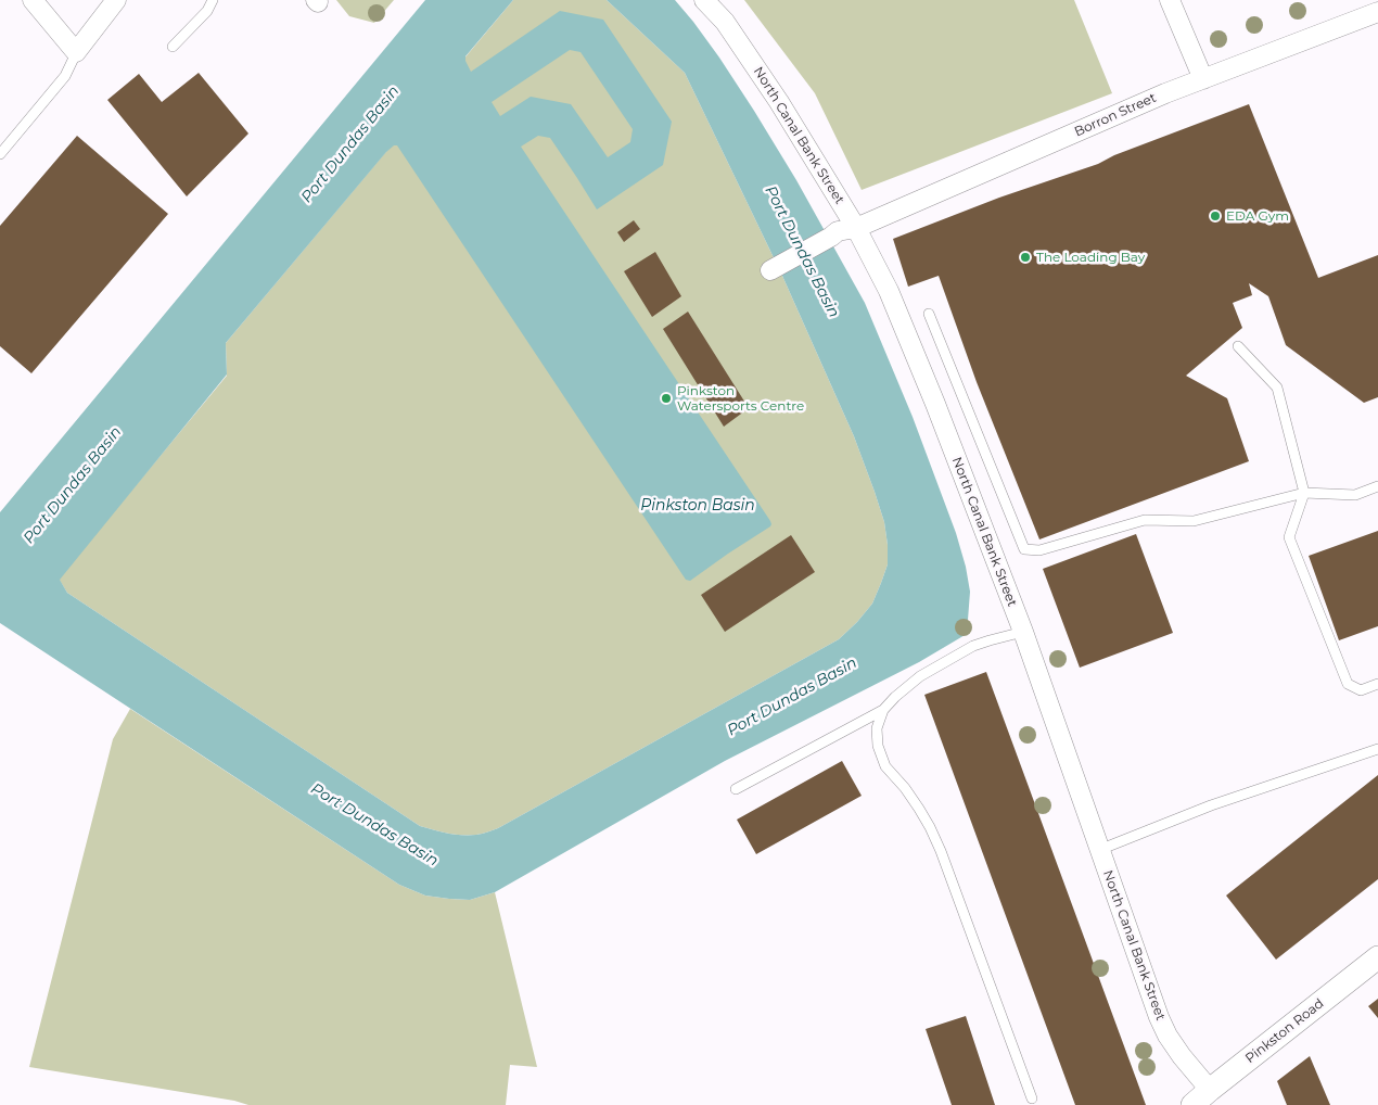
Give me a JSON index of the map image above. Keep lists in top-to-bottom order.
{
  "streets": {
    "street": ["Borron Street", "North Canal Bank Street", "Pinkston Road"]
  },
  "crossings": [
    ["Borron Street", "North Canal Bank Street"],
    ["North Canal Bank Street", "Pinkston Road"]
  ],
  "water": ["Port Dundas Basin", "Pinkston Basin"],
  "places": ["EDA Gym", "The Loading Bay", "Pinkston Watersports Centre"]
}
